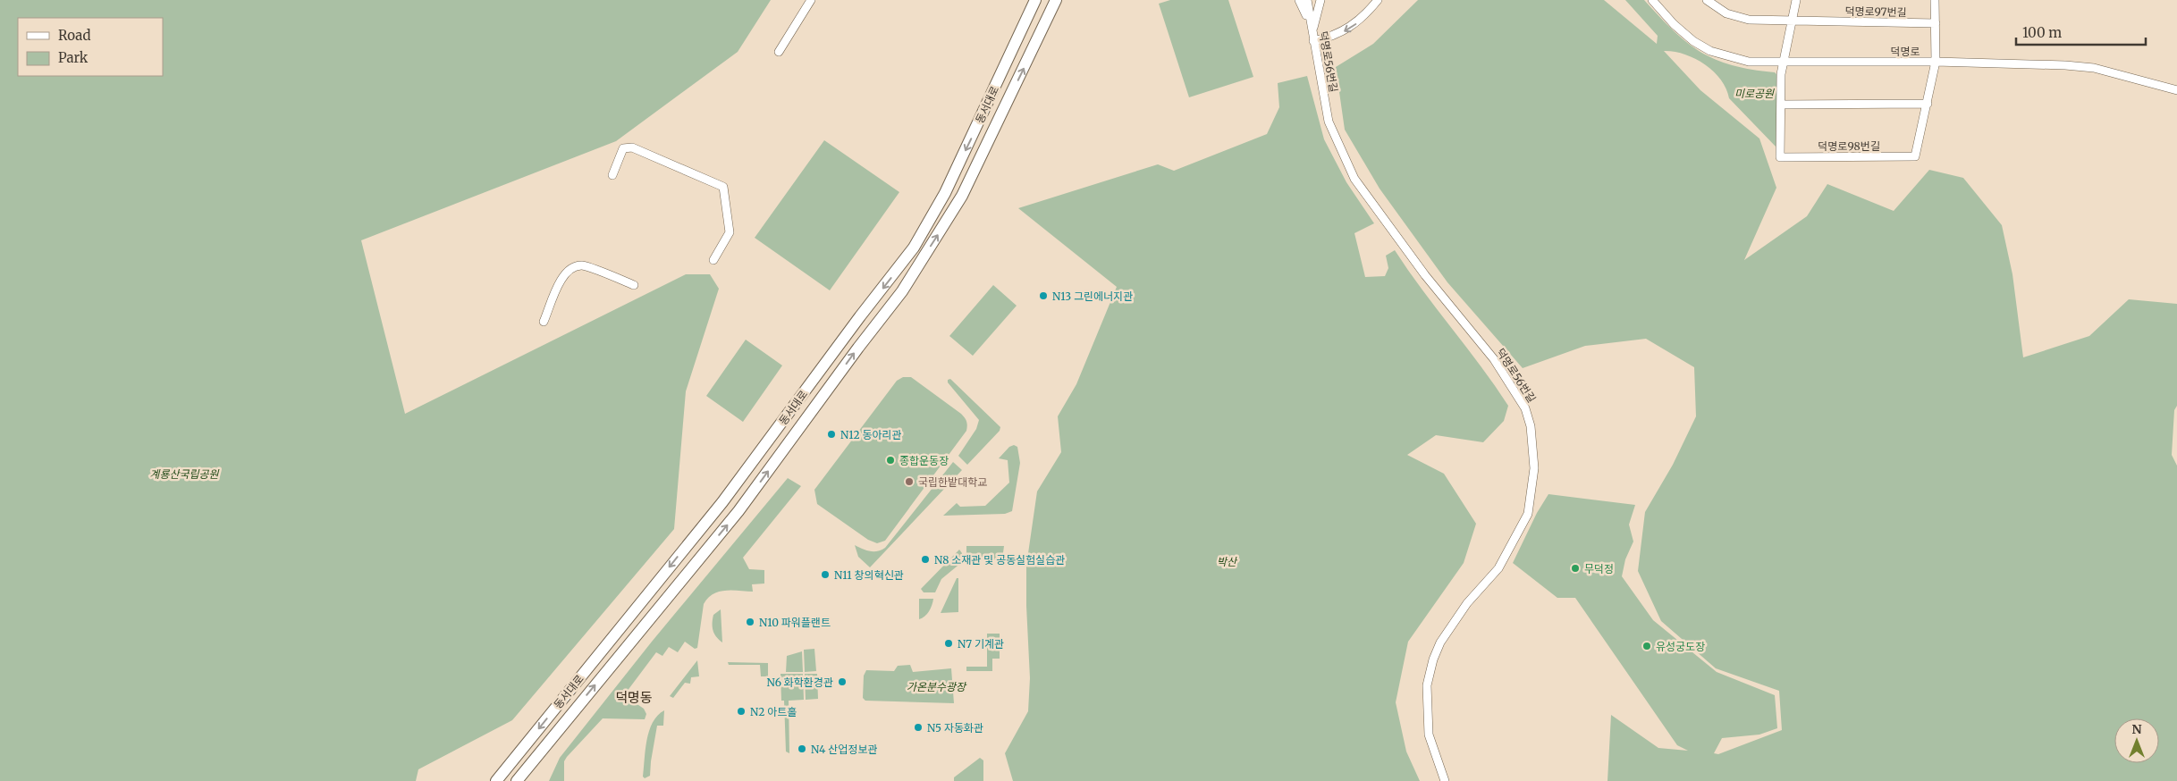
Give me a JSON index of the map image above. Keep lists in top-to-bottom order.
{
  "streets": {
    "street": [
      "덕명로97번길",
      "덕명로",
      "덕명로56번길",
      "동서대로",
      "덕명로98번길"
    ]
  },
  "crossings": [
    ["덕명로97번길", "덕명로98번길"],
    ["덕명로", "덕명로98번길"]
  ],
  "districts": ["덕명동"],
  "parks": [
    "미로공원",
    "계룡산국립공원",
    "박산",
    "가온분수광장"
  ],
  "places": [
    "N13 그린에너지관",
    "N12 동아리관",
    "종합운동장",
    "국립한밭대학교",
    "N8 소재관 및 공동실험실습관",
    "무덕정",
    "N11 창의혁신관",
    "N10 파워플랜트",
    "N7 기계관",
    "유성궁도장",
    "N6 화학환경관",
    "N2 아트홀",
    "N5 자동화관",
    "N4 산업정보관"
  ],
  "legend": ["Road", "Park"],
  "scale_bar": "100 m",
  "north": "top"
}
